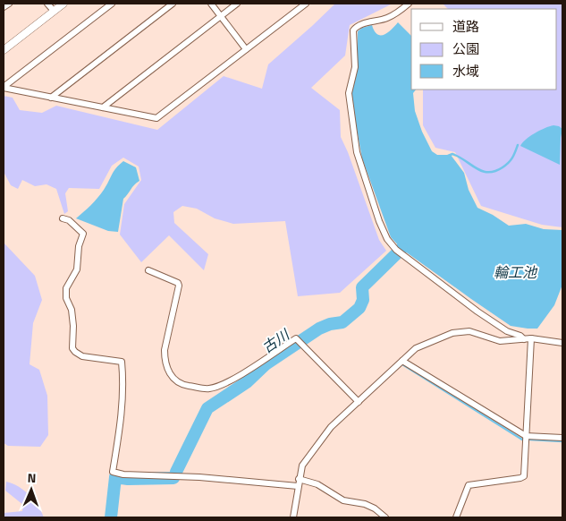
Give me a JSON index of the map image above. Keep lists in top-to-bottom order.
{
  "water": ["輪工池", "古川"],
  "legend": ["道路", "公園", "水域"],
  "north": "top"
}
